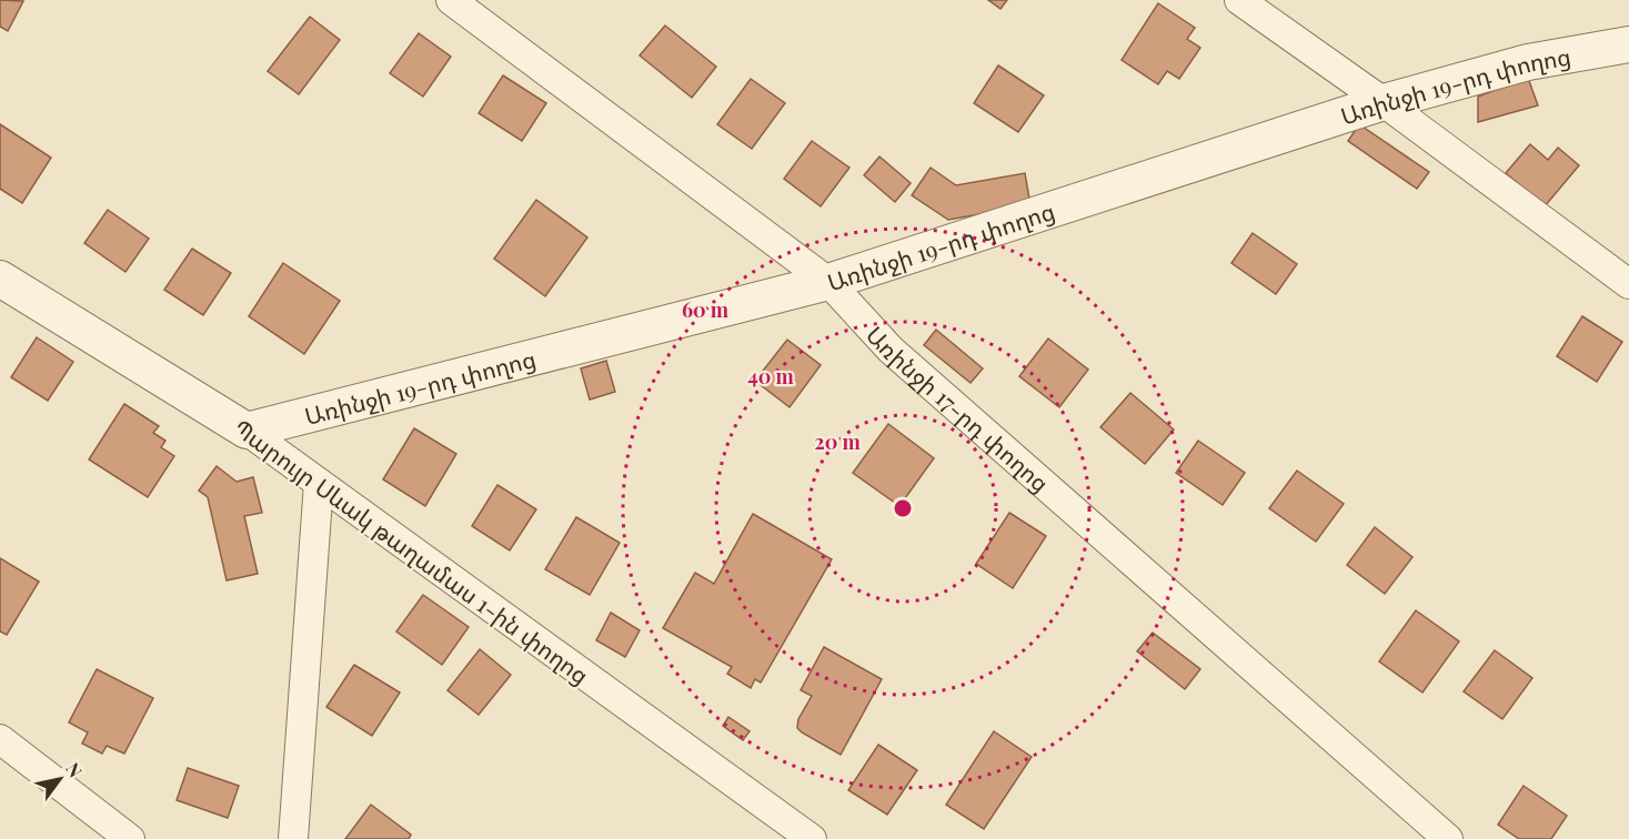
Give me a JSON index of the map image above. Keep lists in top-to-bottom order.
{
  "streets": {
    "street": ["Առինջի 19-րդ փողոց", "Առինջի 17-րդ փողոց", "Պարույր Սևակ թաղամաս 1-ին փողոց"]
  },
  "crossings": [
    ["Առինջի 19-րդ փողոց", "Առինջի 17-րդ փողոց"],
    ["Առինջի 19-րդ փողոց", "Պարույր Սևակ թաղամաս 1-ին փողոց"]
  ],
  "north": "top right",
  "rings": ["60 m", "40 m", "20 m"]
}
